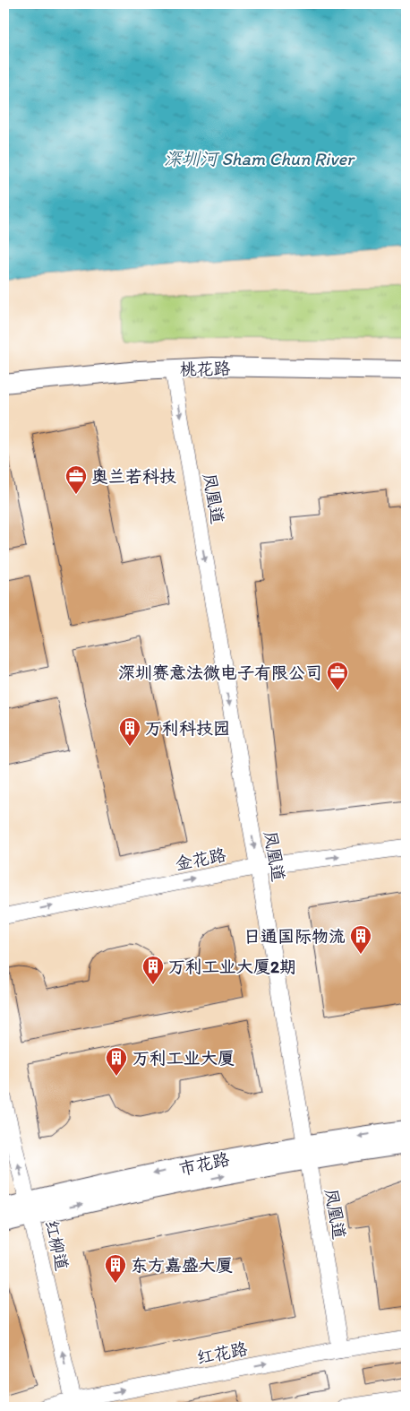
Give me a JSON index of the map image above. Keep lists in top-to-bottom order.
{
  "streets": {
    "main road": ["桃花路", "市花路"],
    "street": [
      "凤凰道",
      "金花路",
      "红柳道",
      "红花路"
    ]
  },
  "crossings": [
    ["桃花路", "凤凰道"],
    ["凤凰道", "金花路"],
    ["凤凰道", "市花路"],
    ["凤凰道", "红花路"],
    ["市花路", "红柳道"],
    ["红柳道", "红花路"]
  ],
  "one_way": [
    "凤凰道",
    "金花路",
    "红柳道",
    "红花路"
  ],
  "water": ["深圳河 Sham Chun River"],
  "places": {
    "office": ["奥兰若科技", "深圳赛意法微电子有限公司"],
    "building": [
      "万利科技园",
      "日通国际物流",
      "万利工业大厦2期",
      "万利工业大厦",
      "东方嘉盛大厦"
    ]
  }
}
